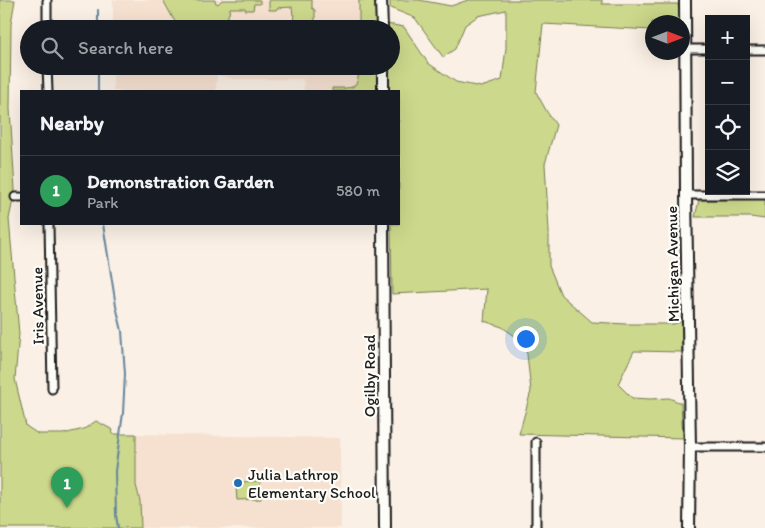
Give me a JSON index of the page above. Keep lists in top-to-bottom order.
{
  "streets": {
    "main road": ["Michigan Avenue", "Ogilby Road"],
    "street": ["Iris Avenue"]
  },
  "places": ["Julia Lathrop Elementary School"],
  "north": "right",
  "page": {
    "map_buttons": ["+", "−"],
    "search": "Search here",
    "heading": "Nearby",
    "list": [
      {
        "mark": "1",
        "name": "Demonstration Garden",
        "note": "Park",
        "value": "580 m"
      }
    ],
    "pins": "1"
  }
}
